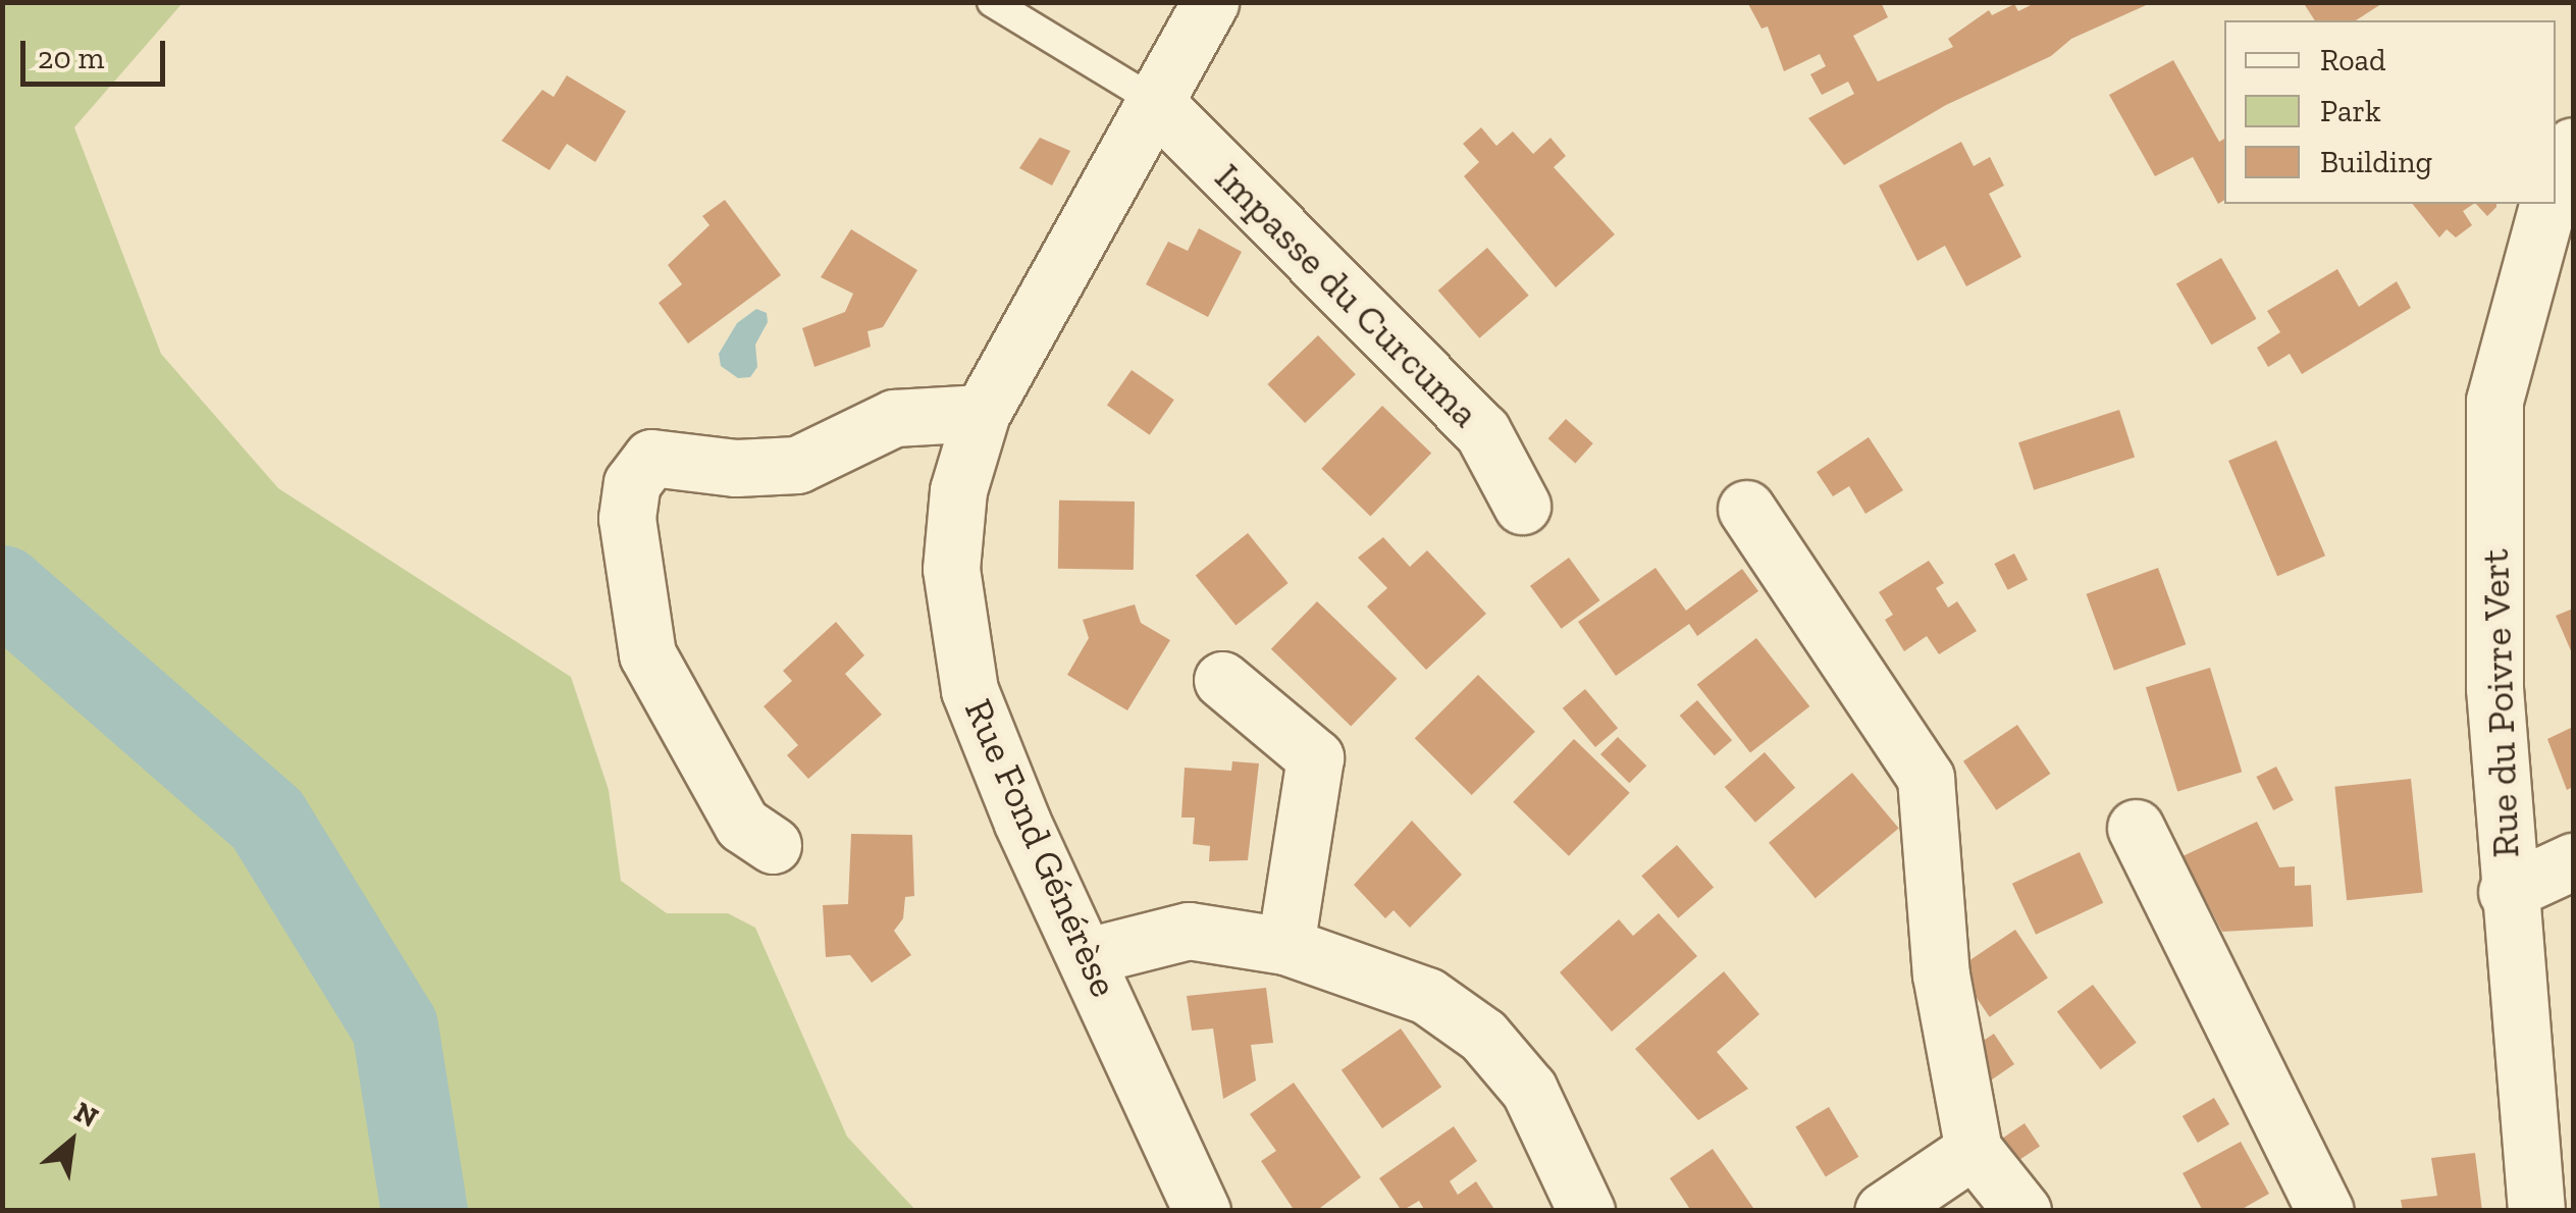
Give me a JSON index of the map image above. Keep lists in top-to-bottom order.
{
  "streets": {
    "street": ["Impasse du Curcuma", "Rue du Poivre Vert", "Rue Fond Générèse"]
  },
  "crossings": [
    ["Impasse du Curcuma", "Rue Fond Générèse"]
  ],
  "legend": ["Road", "Park", "Building"],
  "scale_bar": "20 m",
  "north": "top right"
}
